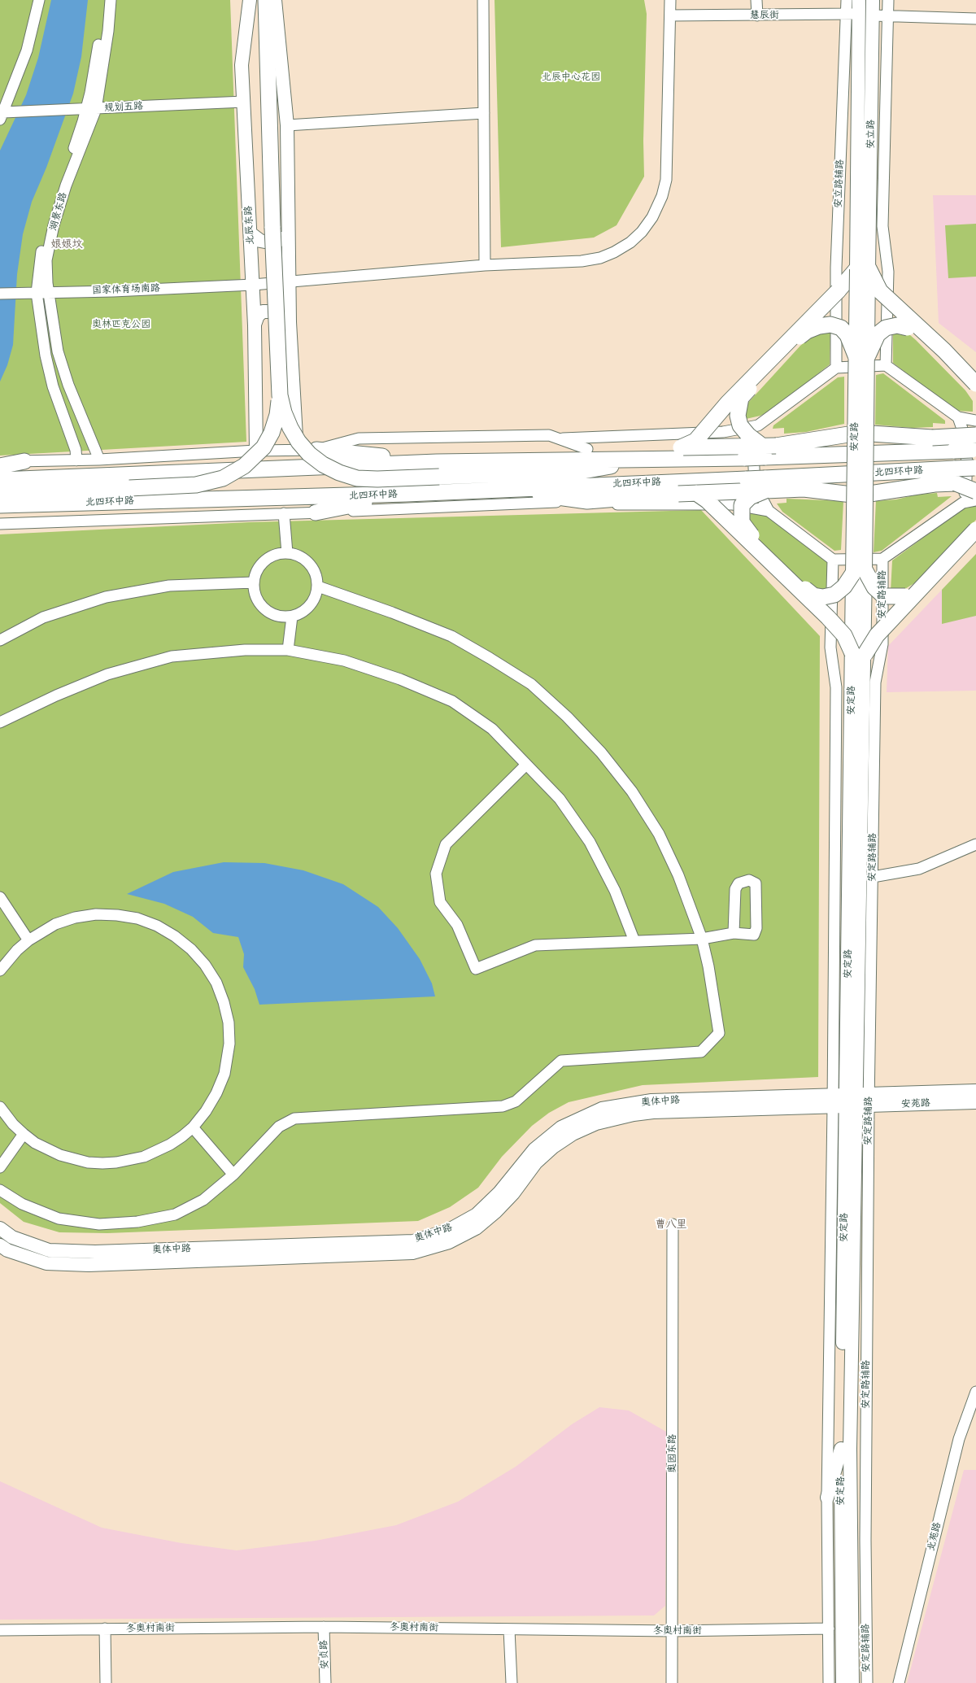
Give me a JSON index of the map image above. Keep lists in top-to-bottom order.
{
  "streets": {
    "highway": ["北四环中路"],
    "main road": [
      "安立路",
      "北辰东路",
      "安定路",
      "奥体中路",
      "安苑路"
    ],
    "street": [
      "慧辰街",
      "规划五路",
      "安立路辅路",
      "湖景东路",
      "国家体育场南路",
      "安定路辅路",
      "奥园东路",
      "北苑路",
      "冬奥村南街",
      "安贞路"
    ]
  },
  "crossings": [
    ["慧辰街", "安立路"],
    ["慧辰街", "安立路辅路"],
    ["慧辰街", "国家体育场南路"],
    ["规划五路", "湖景东路"],
    ["规划五路", "北辰东路"],
    ["安立路", "安立路辅路"],
    ["安立路", "安定路"],
    ["湖景东路", "国家体育场南路"],
    ["北辰东路", "国家体育场南路"],
    ["安定路", "安定路辅路"],
    ["安定路", "奥体中路"],
    ["安定路", "安苑路"],
    ["安定路", "冬奥村南街"],
    ["安定路辅路", "奥体中路"],
    ["安定路辅路", "安苑路"],
    ["奥体中路", "安苑路"],
    ["奥园东路", "冬奥村南街"],
    ["冬奥村南街", "安贞路"]
  ],
  "districts": ["娘娘坟", "曹八里"],
  "parks": ["北辰中心花园", "奥林匹克公园"]
}
